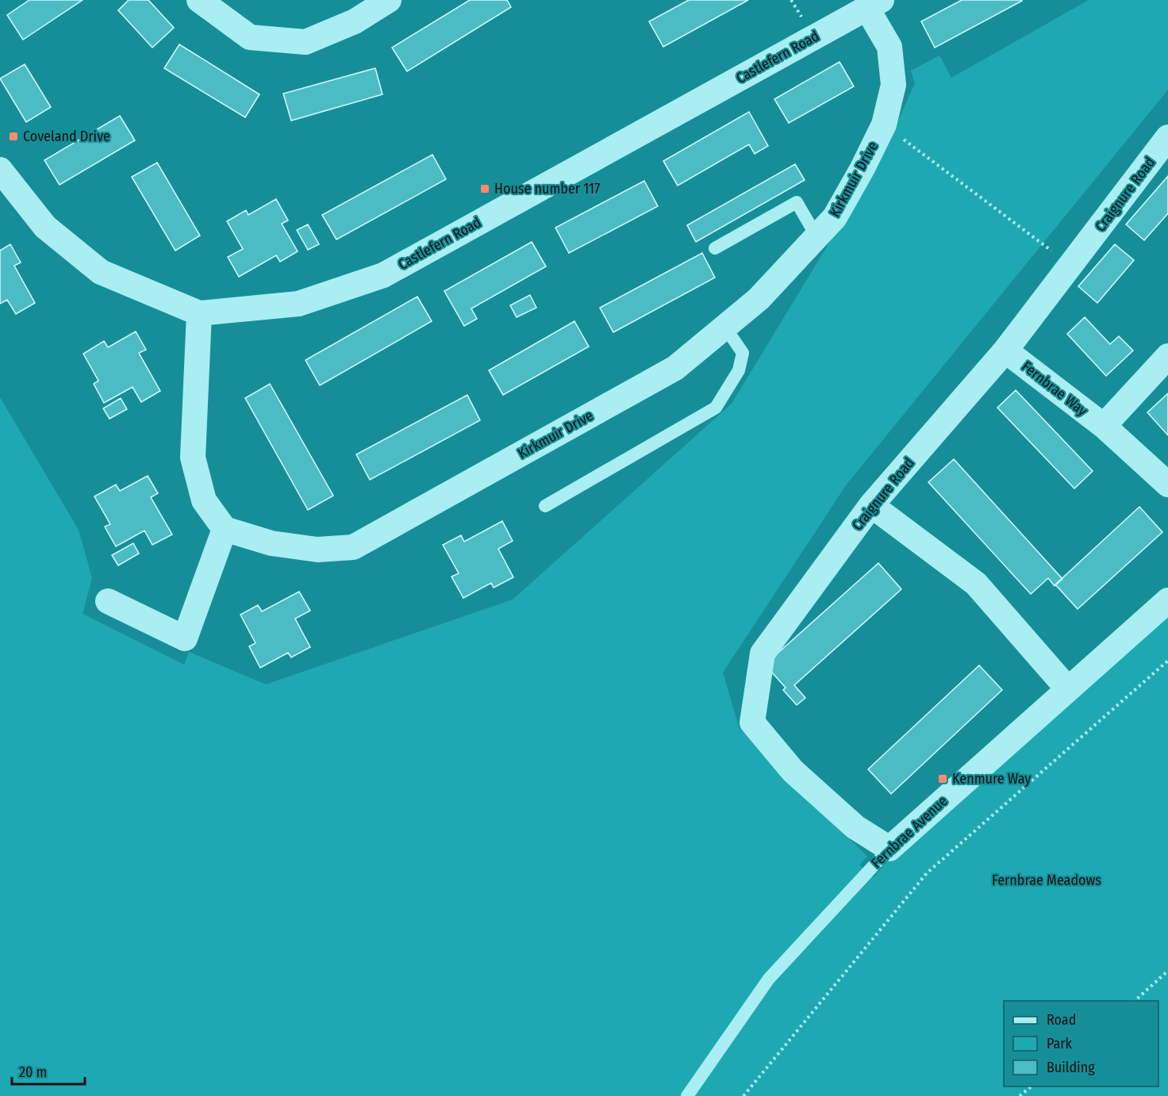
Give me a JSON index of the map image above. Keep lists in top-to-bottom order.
{
  "streets": {
    "street": [
      "Castlefern Road",
      "Kirkmuir Drive",
      "Craignure Road",
      "Fernbrae Way",
      "Fernbrae Avenue"
    ]
  },
  "crossings": [
    ["Castlefern Road", "Kirkmuir Drive"],
    ["Craignure Road", "Fernbrae Way"],
    ["Craignure Road", "Fernbrae Avenue"]
  ],
  "parks": ["Fernbrae Meadows"],
  "places": {
    "transit": ["Coveland Drive", "House number 117", "Kenmure Way"]
  },
  "legend": ["Road", "Park", "Building"],
  "scale_bar": "20 m"
}
